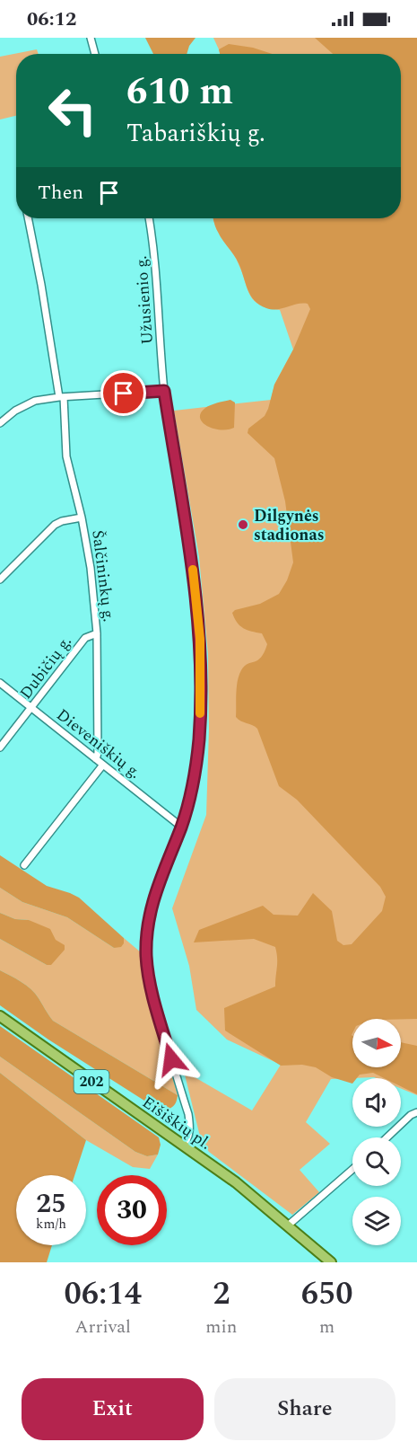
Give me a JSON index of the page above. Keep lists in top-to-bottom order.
{
  "streets": {
    "main road": ["202", "Eišiškių pl."],
    "street": [
      "Užusienio g.",
      "Šalčininkų g.",
      "Dubičių g.",
      "Dieveniškių g."
    ]
  },
  "crossings": [
    ["Užusienio g.", "Dieveniškių g."],
    ["Užusienio g.", "Eišiškių pl."],
    ["Šalčininkų g.", "Dubičių g."],
    ["Šalčininkų g.", "Dieveniškių g."],
    ["Dubičių g.", "Dieveniškių g."]
  ],
  "places": ["Dilgynės stadionas"],
  "north": "right",
  "page": {
    "status": "06:12",
    "turn": ["610 m", "Tabariškių g."],
    "then": "Then",
    "speed": "25 km/h",
    "limit": "30",
    "eta": [
      "06:14",
      "Arrival",
      "2",
      "min",
      "650",
      "m"
    ],
    "buttons": ["Exit", "Share"]
  }
}
